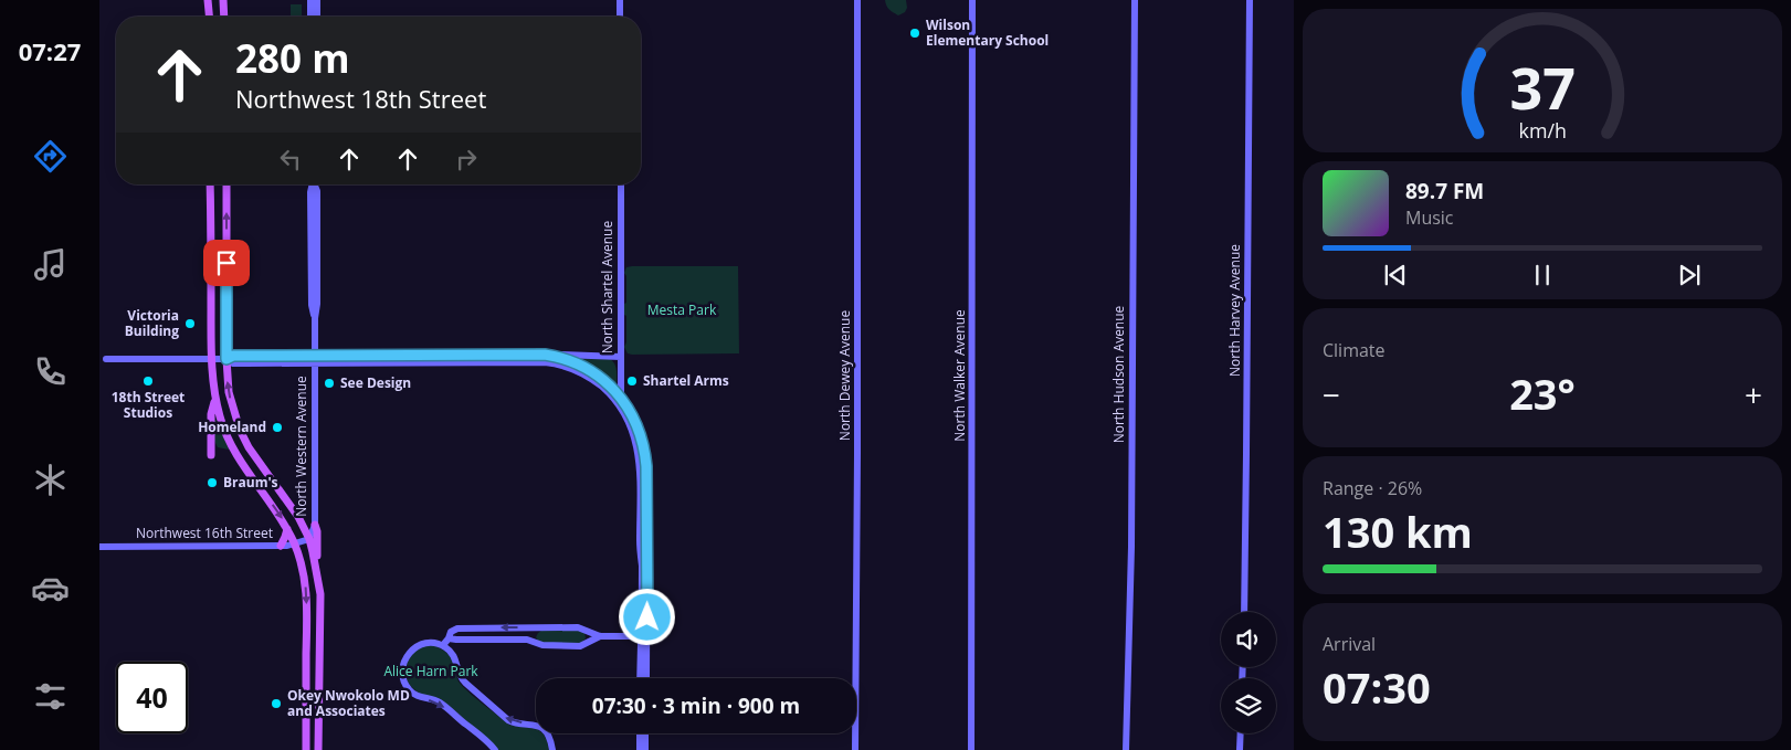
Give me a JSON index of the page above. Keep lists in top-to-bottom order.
{
  "streets": {
    "street": [
      "North Shartel Avenue",
      "North Harvey Avenue",
      "North Hudson Avenue",
      "North Dewey Avenue",
      "North Walker Avenue",
      "North Western Avenue",
      "Northwest 16th Street"
    ]
  },
  "crossings": [
    ["North Western Avenue", "Northwest 16th Street"]
  ],
  "parks": ["Mesta Park", "Alice Harn Park"],
  "places": [
    "Wilson Elementary School",
    "Victoria Building",
    "18th Street Studios",
    "Shartel Arms",
    "See Design",
    "Homeland",
    "Braum's",
    "Okey Nwokolo MD and Associates"
  ],
  "page": {
    "tabs": "07:27",
    "turn": ["280 m", "Northwest 18th Street"],
    "song": ["89.7 FM", "Music"],
    "tile": [
      "Climate",
      ["Range · 26%", "130 km"],
      ["Arrival", "07:30"]
    ],
    "heat": ["−", "23°", "+"],
    "limit": "40",
    "trip": "07:30 · 3 min · 900 m",
    "gauge": ["37", "km/h"]
  }
}
